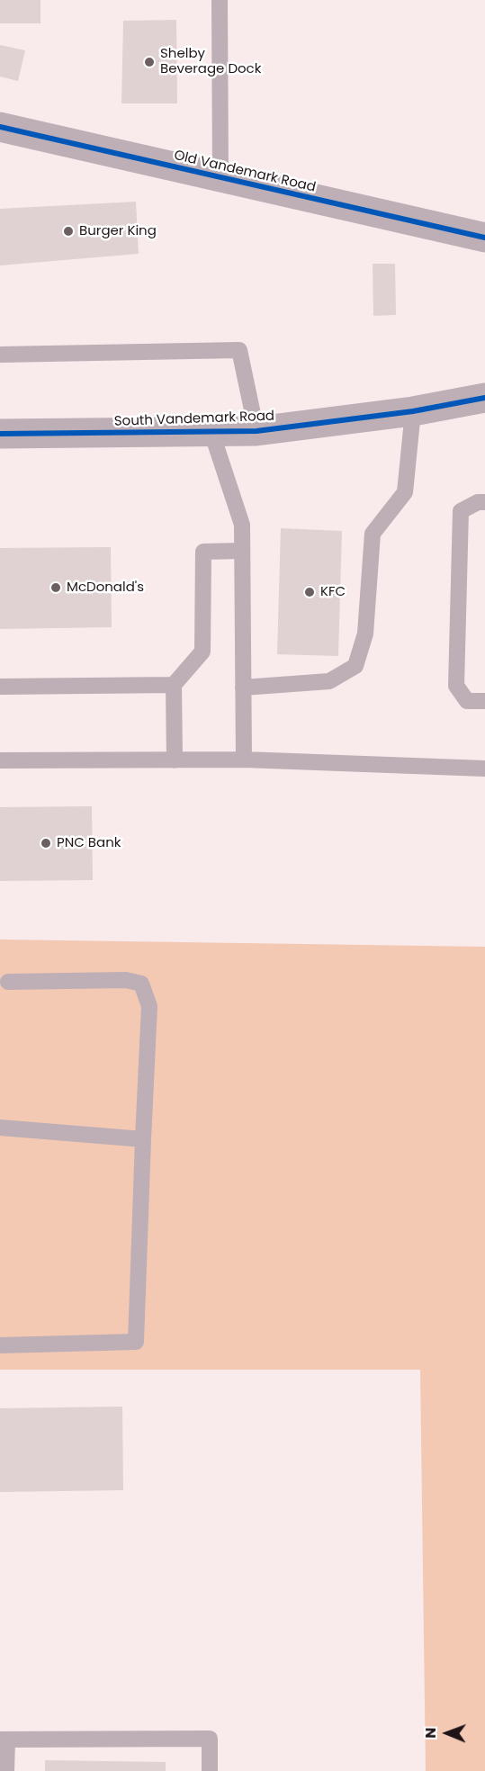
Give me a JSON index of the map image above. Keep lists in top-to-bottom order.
{
  "streets": {
    "street": ["Old Vandemark Road", "South Vandemark Road"]
  },
  "places": [
    "Shelby Beverage Dock",
    "Burger King",
    "McDonald's",
    "KFC",
    "PNC Bank"
  ],
  "north": "left"
}
